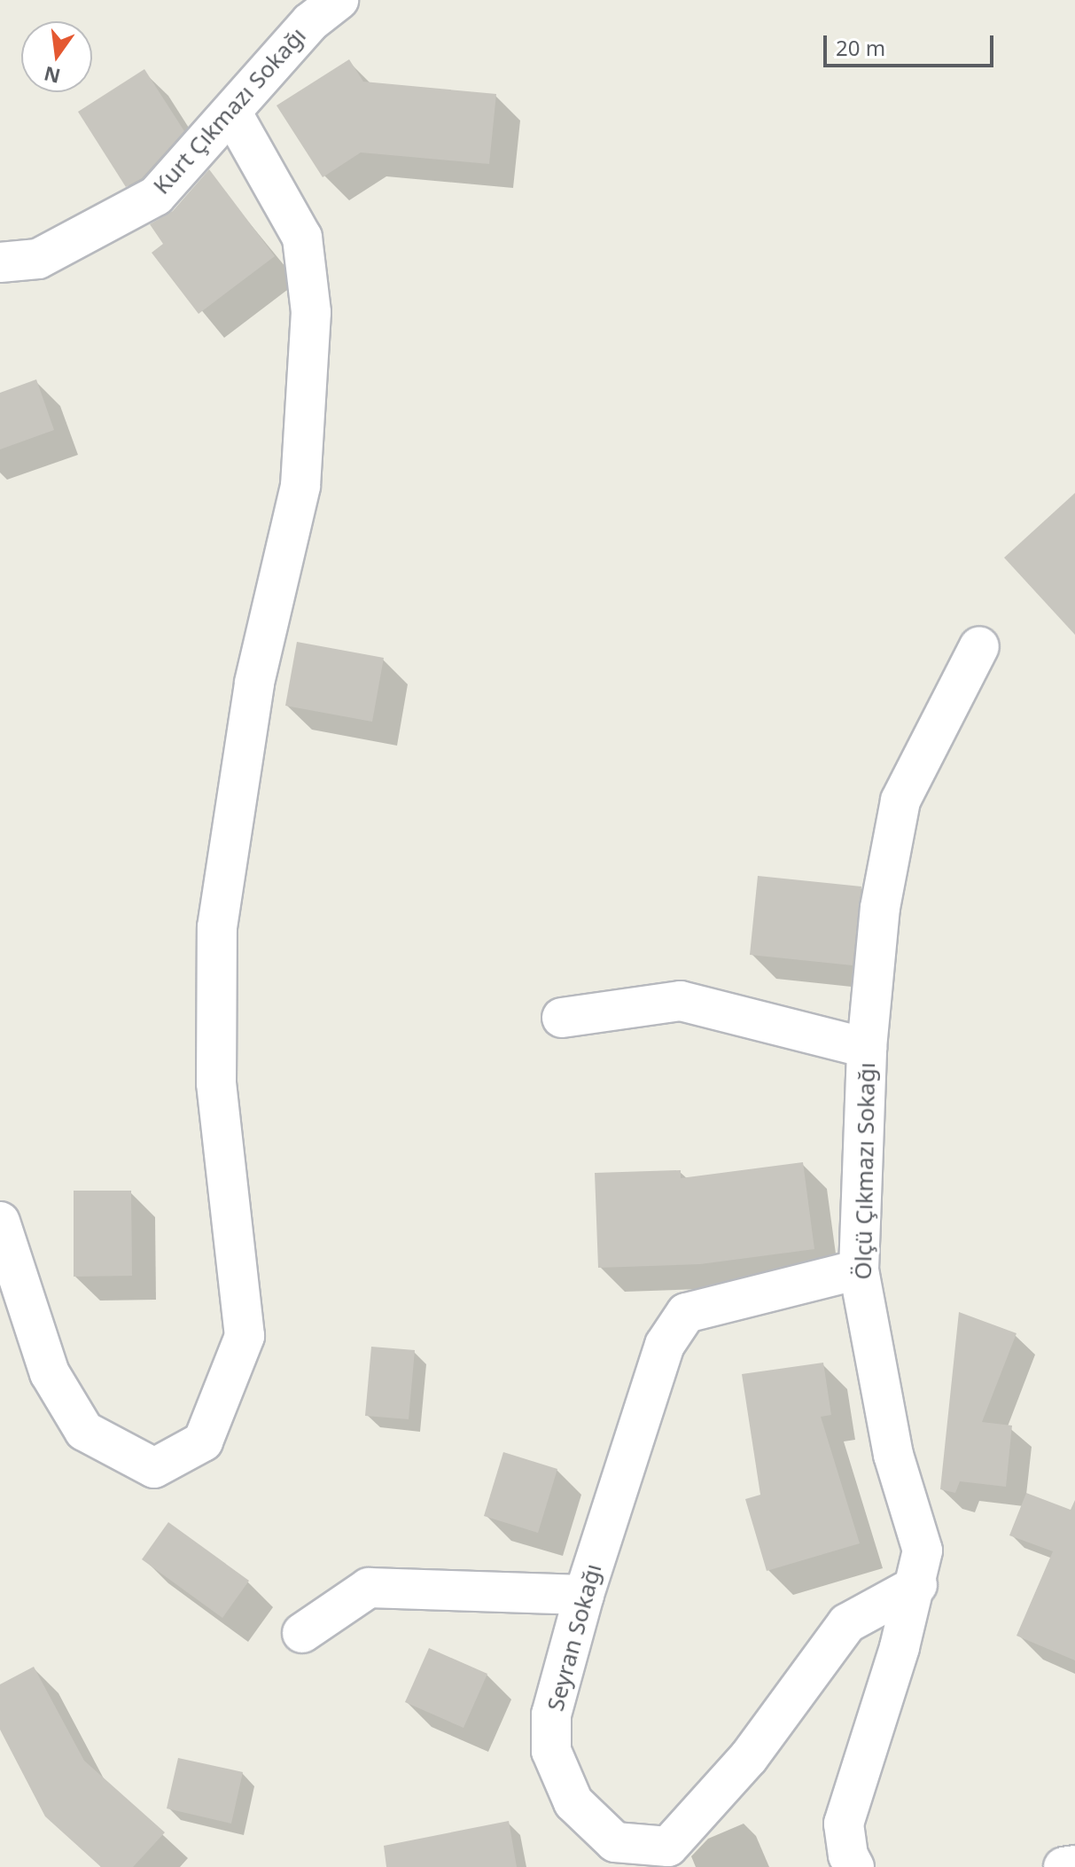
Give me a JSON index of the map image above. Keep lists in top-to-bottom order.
{
  "streets": {
    "street": ["Kurt Çıkmazı Sokağı", "Ölçü Çıkmazı Sokağı", "Seyran Sokağı"]
  },
  "crossings": [
    ["Ölçü Çıkmazı Sokağı", "Seyran Sokağı"]
  ],
  "scale_bar": "20 m",
  "north": "bottom"
}
